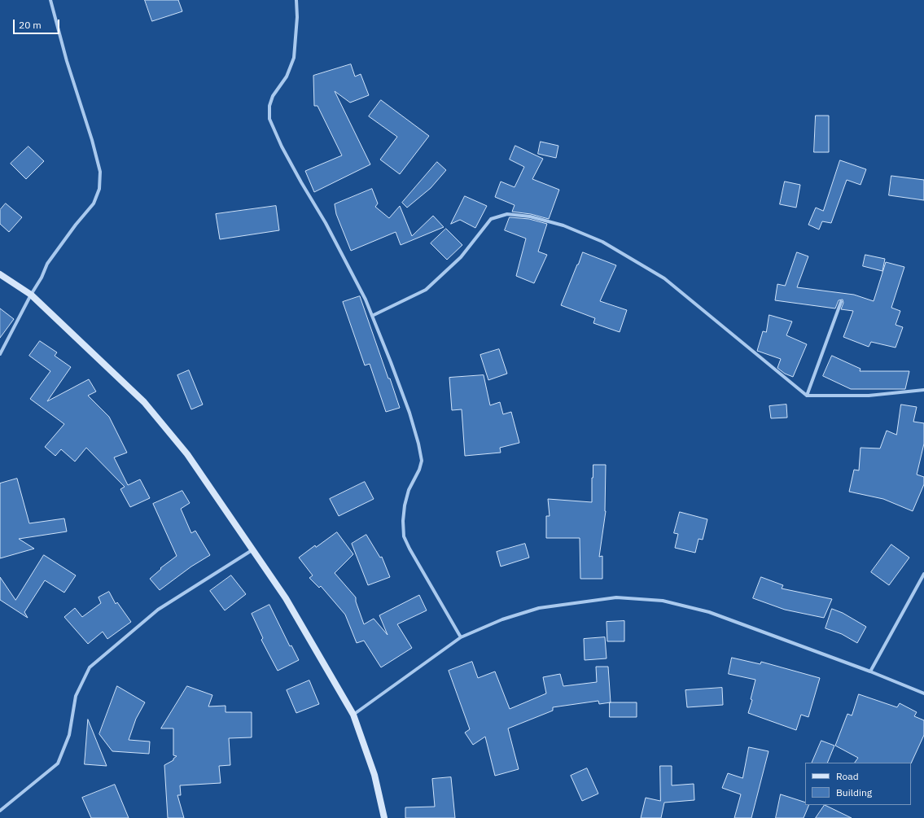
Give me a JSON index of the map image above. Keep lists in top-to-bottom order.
{
  "legend": ["Road", "Building"],
  "scale_bar": "20 m"
}
